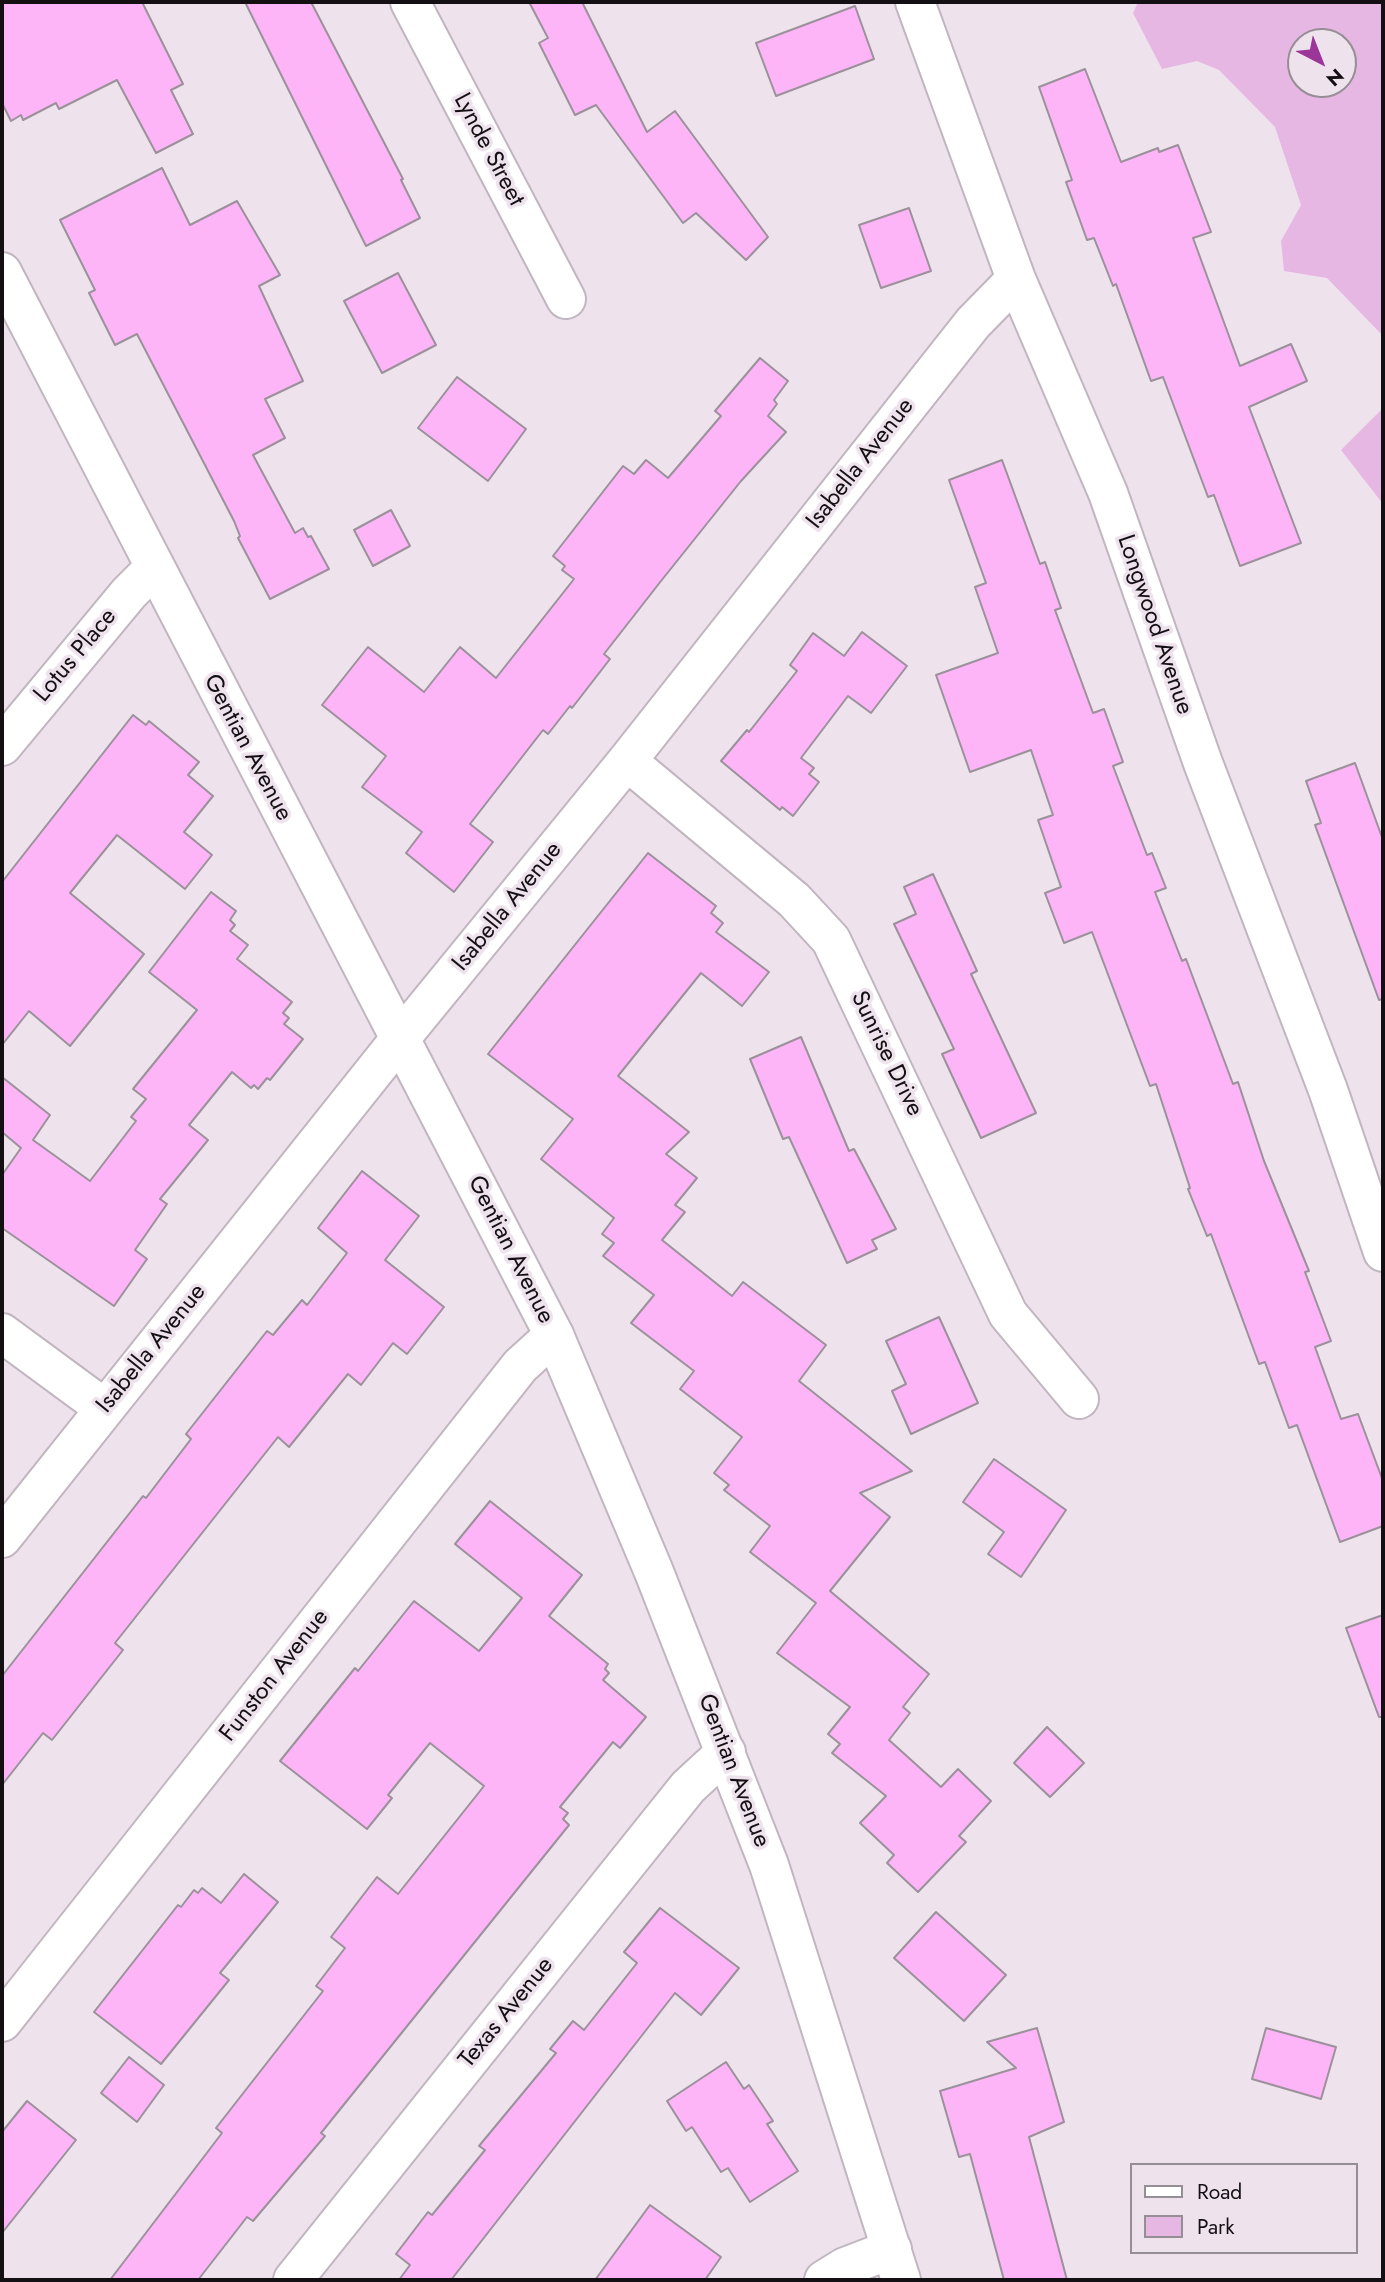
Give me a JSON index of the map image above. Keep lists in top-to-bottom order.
{
  "streets": {
    "street": [
      "Lynde Street",
      "Isabella Avenue",
      "Longwood Avenue",
      "Lotus Place",
      "Gentian Avenue",
      "Sunrise Drive",
      "Funston Avenue",
      "Texas Avenue"
    ]
  },
  "crossings": [
    ["Isabella Avenue", "Longwood Avenue"],
    ["Isabella Avenue", "Gentian Avenue"],
    ["Isabella Avenue", "Sunrise Drive"],
    ["Lotus Place", "Gentian Avenue"],
    ["Gentian Avenue", "Funston Avenue"],
    ["Gentian Avenue", "Texas Avenue"]
  ],
  "legend": ["Road", "Park"],
  "north": "bottom right"
}
